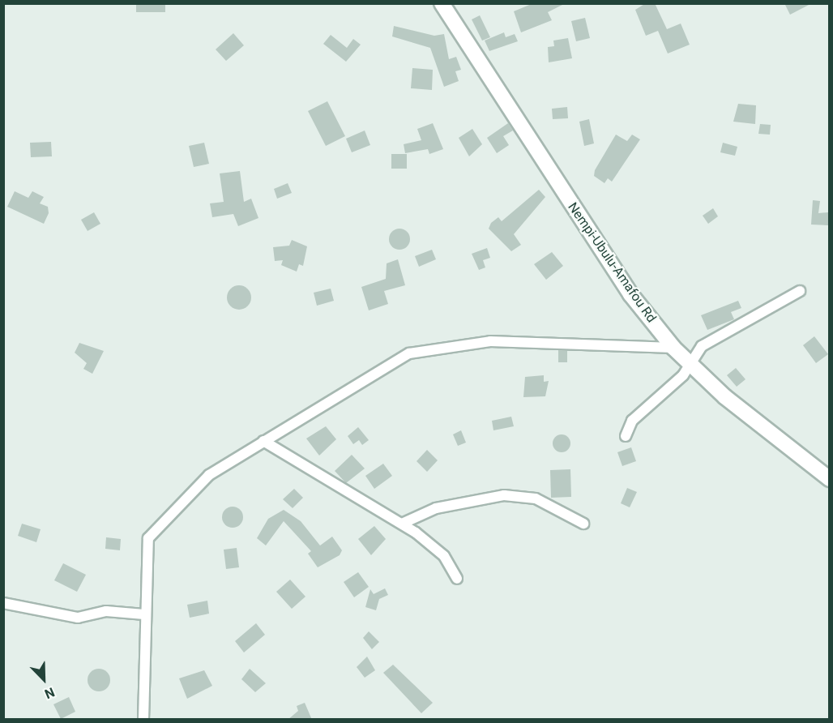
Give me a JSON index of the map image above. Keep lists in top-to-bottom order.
{
  "streets": {
    "street": ["Nempi-Ubulu-Amafou Rd"]
  },
  "north": "bottom right"
}
